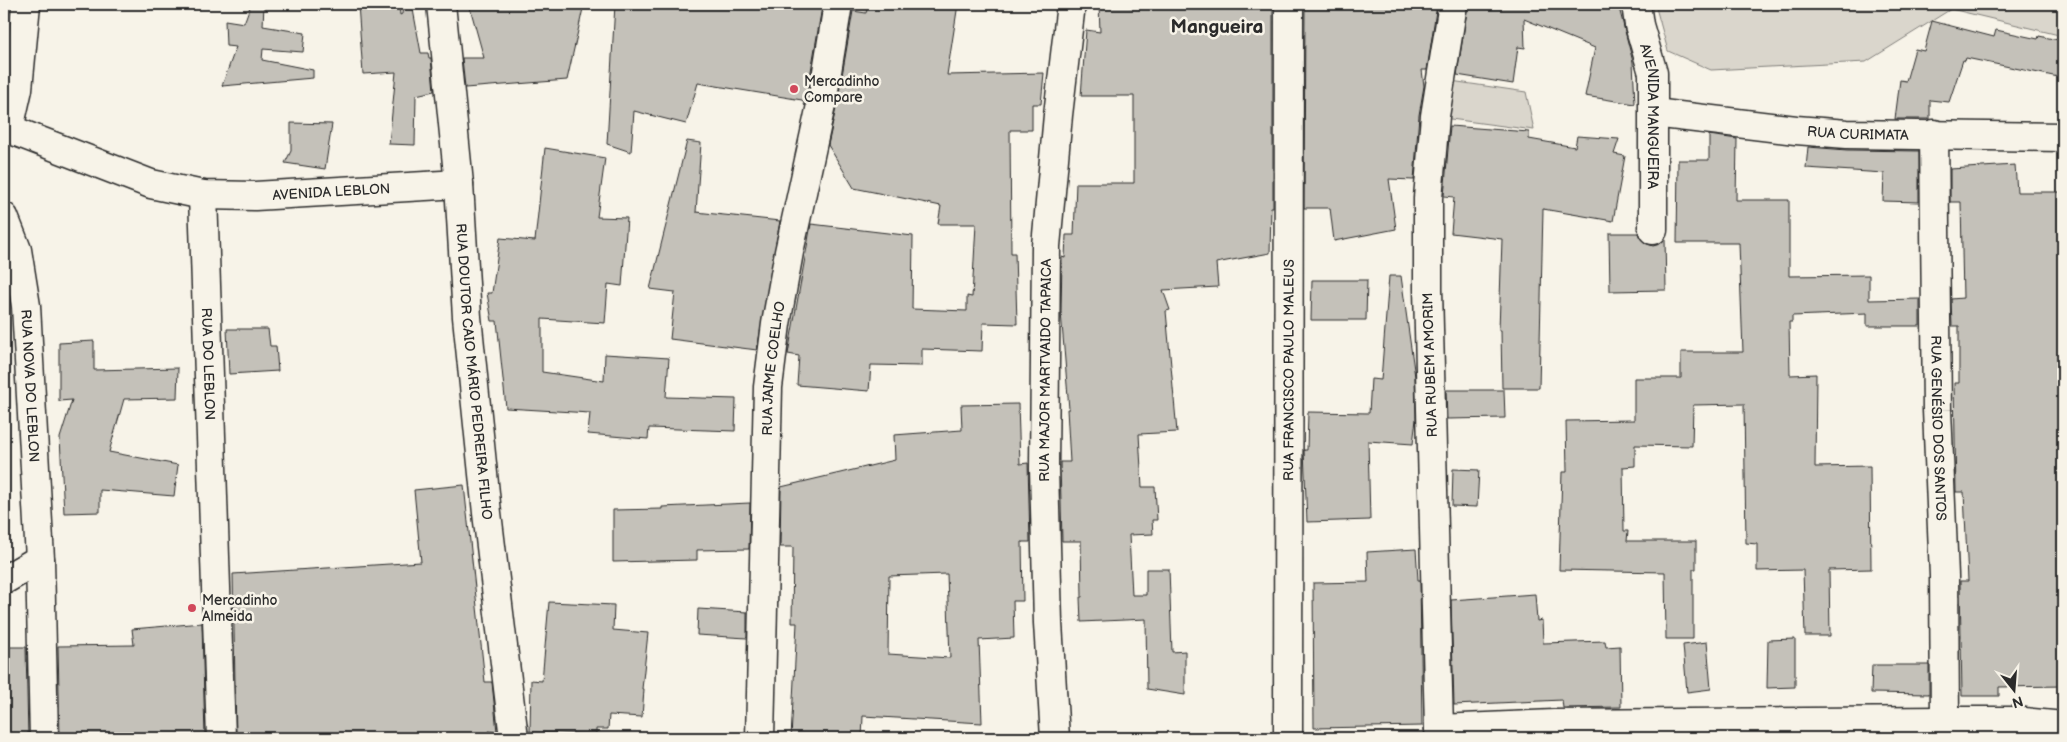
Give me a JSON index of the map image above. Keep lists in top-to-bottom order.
{
  "streets": {
    "street": [
      "AVENIDA MANGUEIRA",
      "RUA CURIMATA",
      "AVENIDA LEBLON",
      "RUA DO LEBLON",
      "RUA RUBEM AMORIM",
      "RUA JAIME COELHO",
      "RUA DOUTOR CAIO MÁRIO PEDREIRA FILHO",
      "RUA MAJOR MARTVAIDO TAPAICA",
      "RUA FRANCISCO PAULO MALEUS",
      "RUA NOVA DO LEBLON",
      "RUA GENÉSIO DOS SANTOS"
    ]
  },
  "crossings": [
    ["AVENIDA MANGUEIRA", "RUA CURIMATA"],
    ["RUA CURIMATA", "RUA GENÉSIO DOS SANTOS"],
    ["AVENIDA LEBLON", "RUA DO LEBLON"],
    ["AVENIDA LEBLON", "RUA DOUTOR CAIO MÁRIO PEDREIRA FILHO"]
  ],
  "districts": ["Mangueira"],
  "places": ["Mercadinho Compare", "Mercadinho Almeida"],
  "north": "bottom"
}
